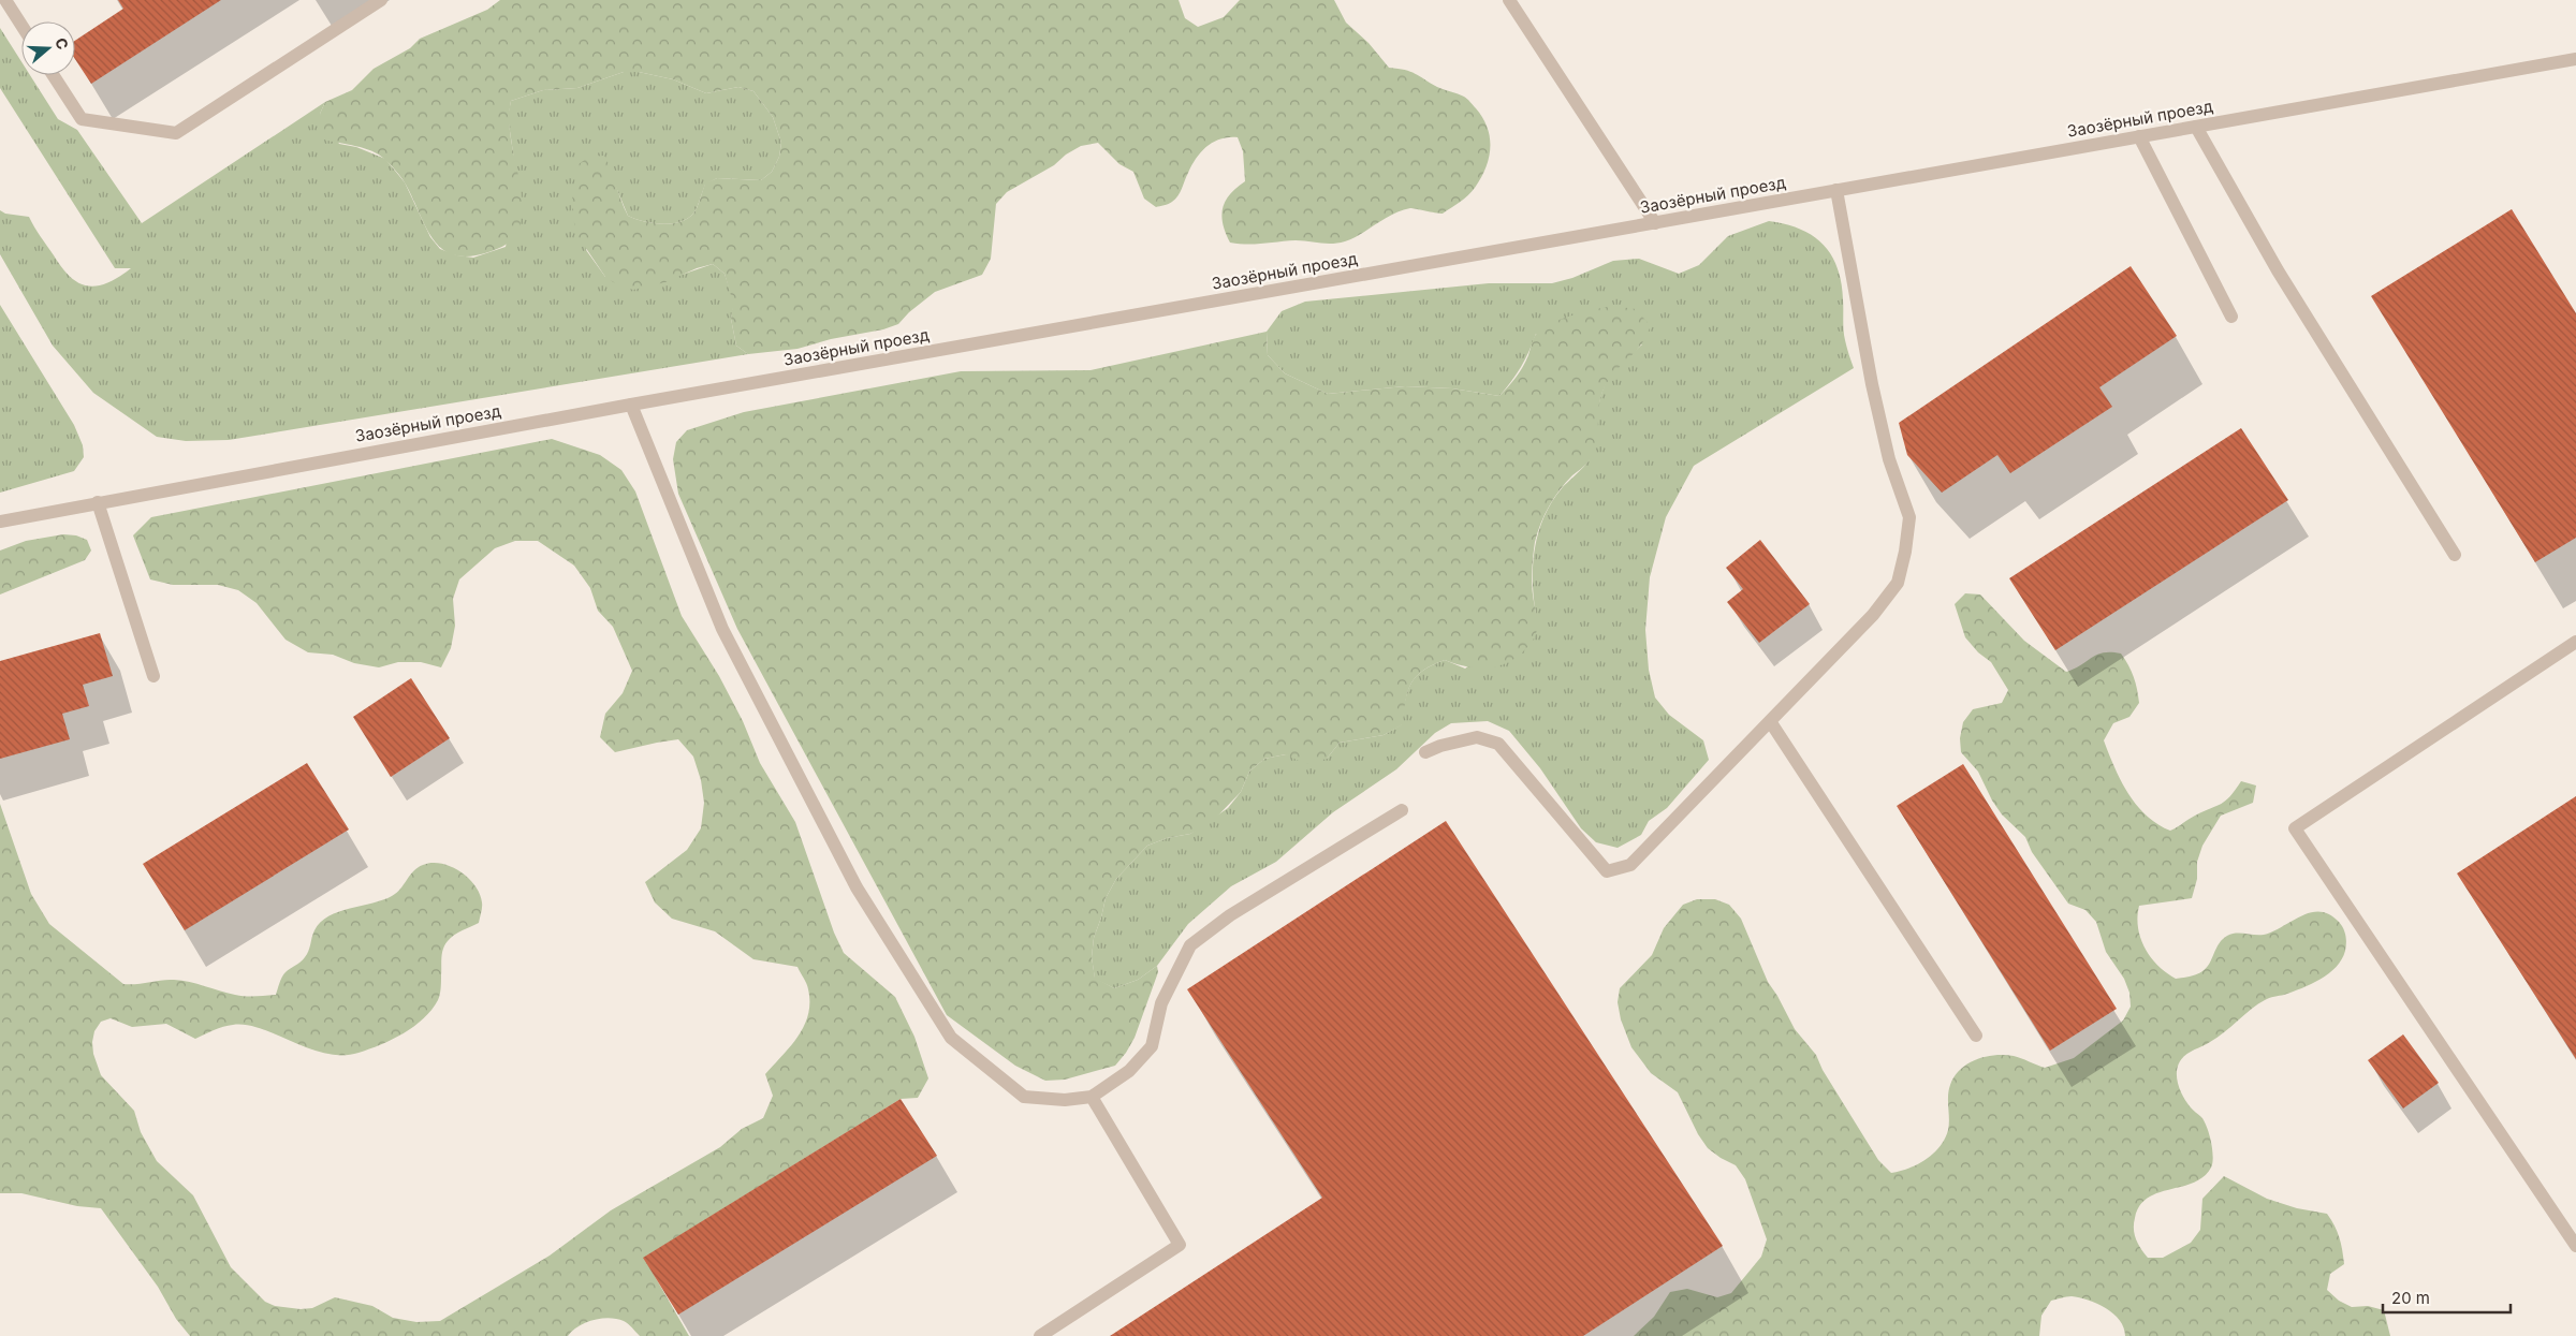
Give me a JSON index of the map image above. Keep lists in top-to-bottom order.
{
  "streets": {
    "street": ["Заозёрный проезд"]
  },
  "scale_bar": "20 m",
  "north": "right"
}
